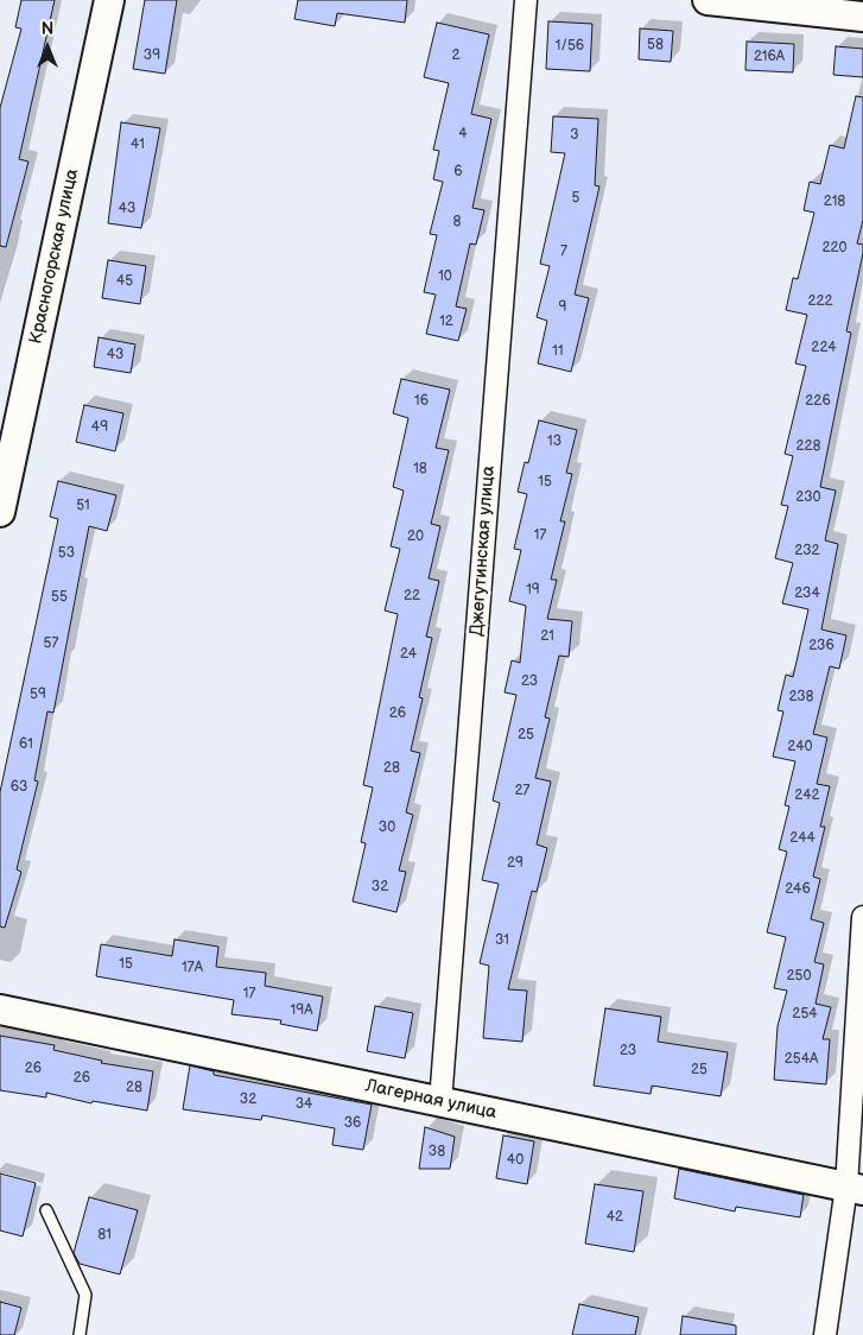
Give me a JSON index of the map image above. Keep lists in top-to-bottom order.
{
  "streets": {
    "street": ["Красногорская улица", "Джегутинская улица", "Лагерная улица"]
  },
  "crossings": [
    ["Джегутинская улица", "Лагерная улица"]
  ],
  "house_numbers": [
    "58",
    "1/56",
    "39",
    "2",
    "216А",
    "4",
    "3",
    "41",
    "6",
    "5",
    "218",
    "43",
    "8",
    "220",
    "7",
    "10",
    "45",
    "222",
    "9",
    "12",
    "224",
    "11",
    "43",
    "16",
    "226",
    "49",
    "13",
    "228",
    "18",
    "15",
    "230",
    "51",
    "17",
    "20",
    "232",
    "53",
    "19",
    "234",
    "22",
    "55",
    "21",
    "57",
    "236",
    "24",
    "23",
    "59",
    "238",
    "26",
    "25",
    "61",
    "240",
    "28",
    "63",
    "27",
    "242",
    "30",
    "244",
    "29",
    "32",
    "246",
    "31",
    "15",
    "17А",
    "250",
    "17",
    "19А",
    "254",
    "23",
    "254А",
    "26",
    "25",
    "26",
    "28",
    "32",
    "34",
    "36",
    "38",
    "40",
    "42",
    "81"
  ],
  "north": "top"
}
